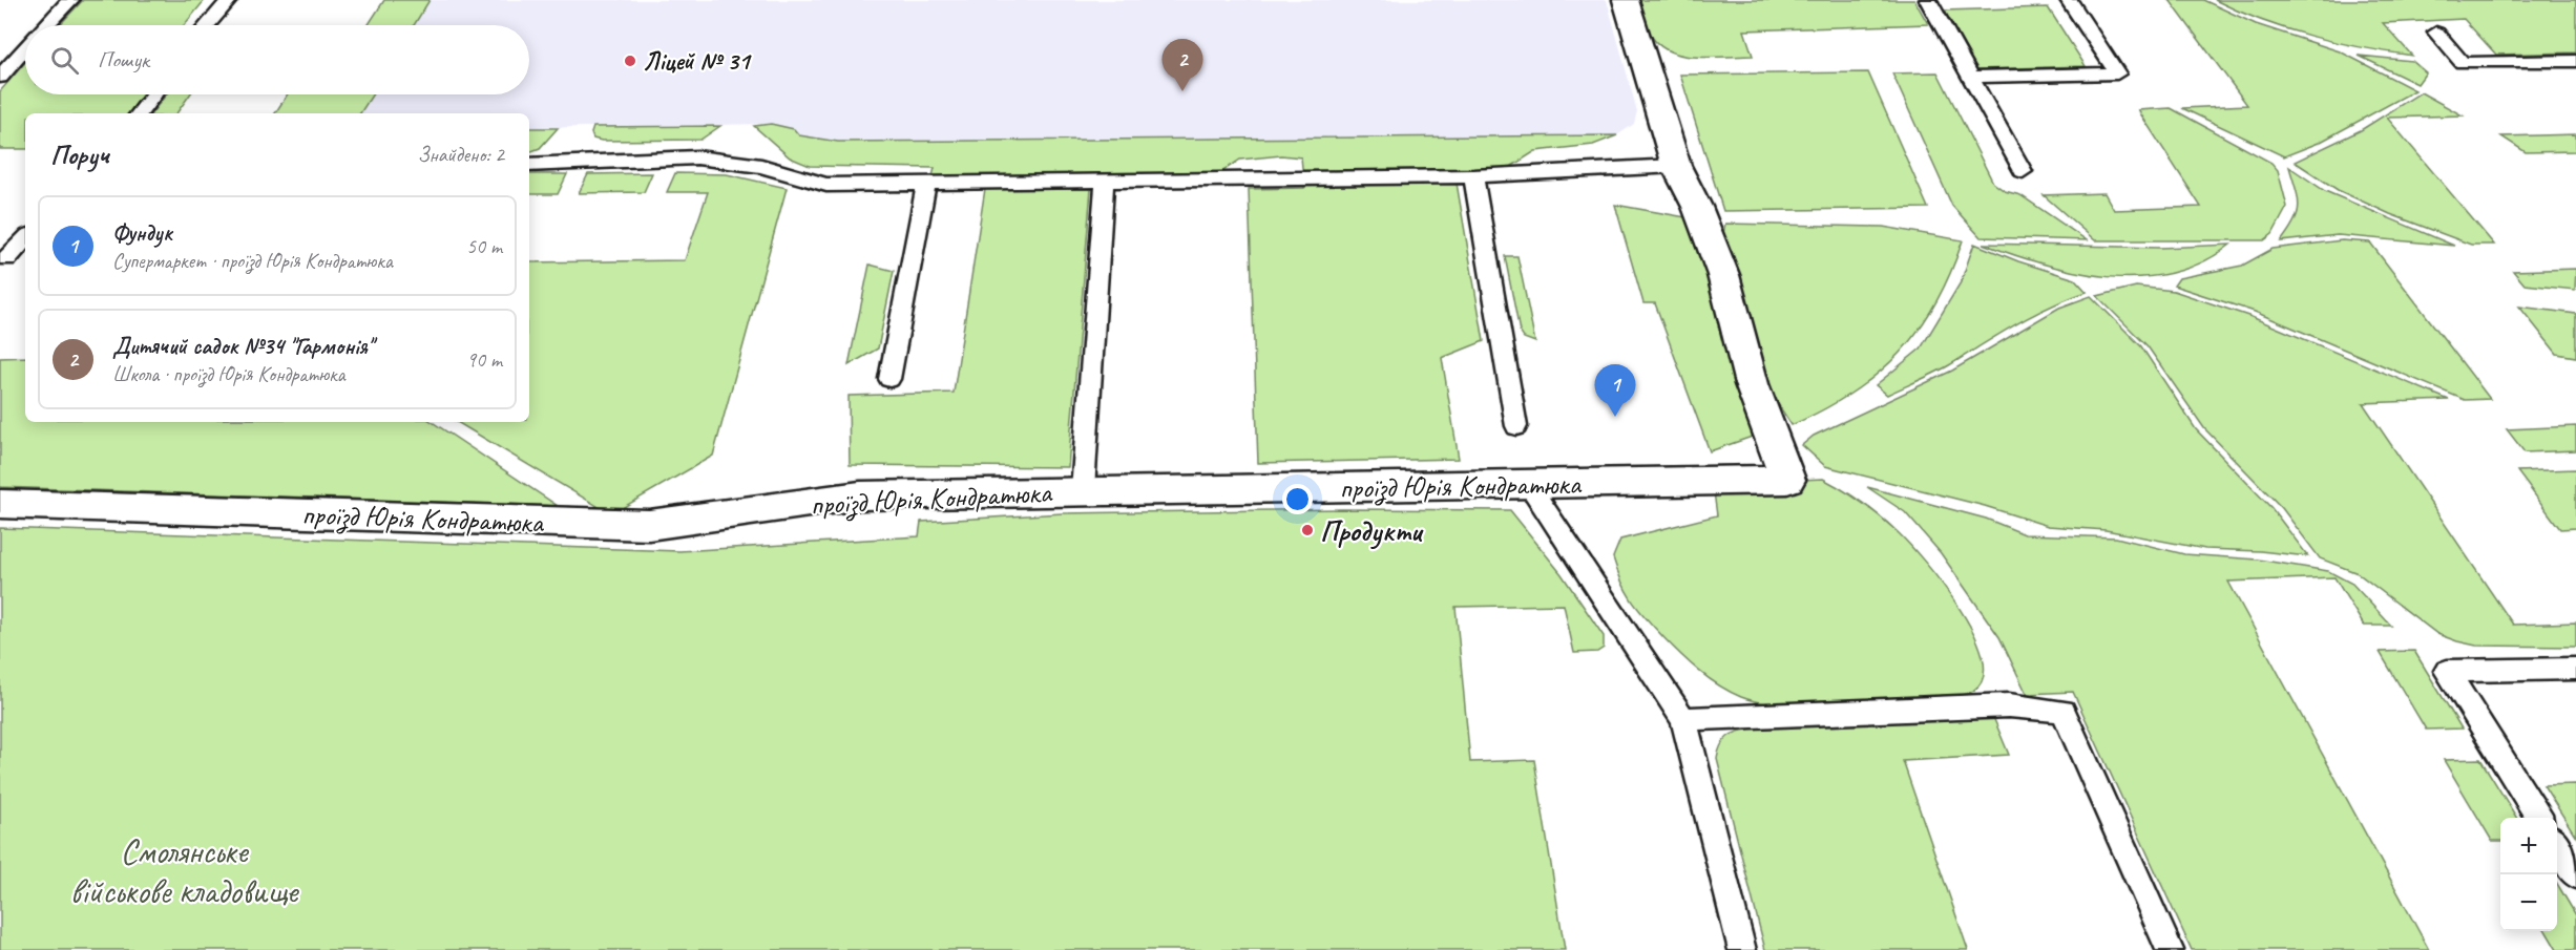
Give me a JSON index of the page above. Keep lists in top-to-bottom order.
{
  "streets": {
    "street": ["проїзд Юрія Кондратюка"]
  },
  "parks": ["Смолянське військове кладовище"],
  "places": ["Ліцей № 31", "Продукти"],
  "page": {
    "search": "Пошук",
    "pins": ["2", "1"],
    "heading": ["Поруч", "Знайдено: 2"],
    "list": [
      {
        "mark": "1",
        "name": "Фундук",
        "note": "Супермаркет · проїзд Юрія Кондратюка",
        "value": "50 m"
      },
      {
        "mark": "2",
        "name": "Дитячий садок №34 \"Гармонія\"",
        "note": "Школа · проїзд Юрія Кондратюка",
        "value": "90 m"
      }
    ],
    "map_buttons": ["+", "−"]
  }
}
